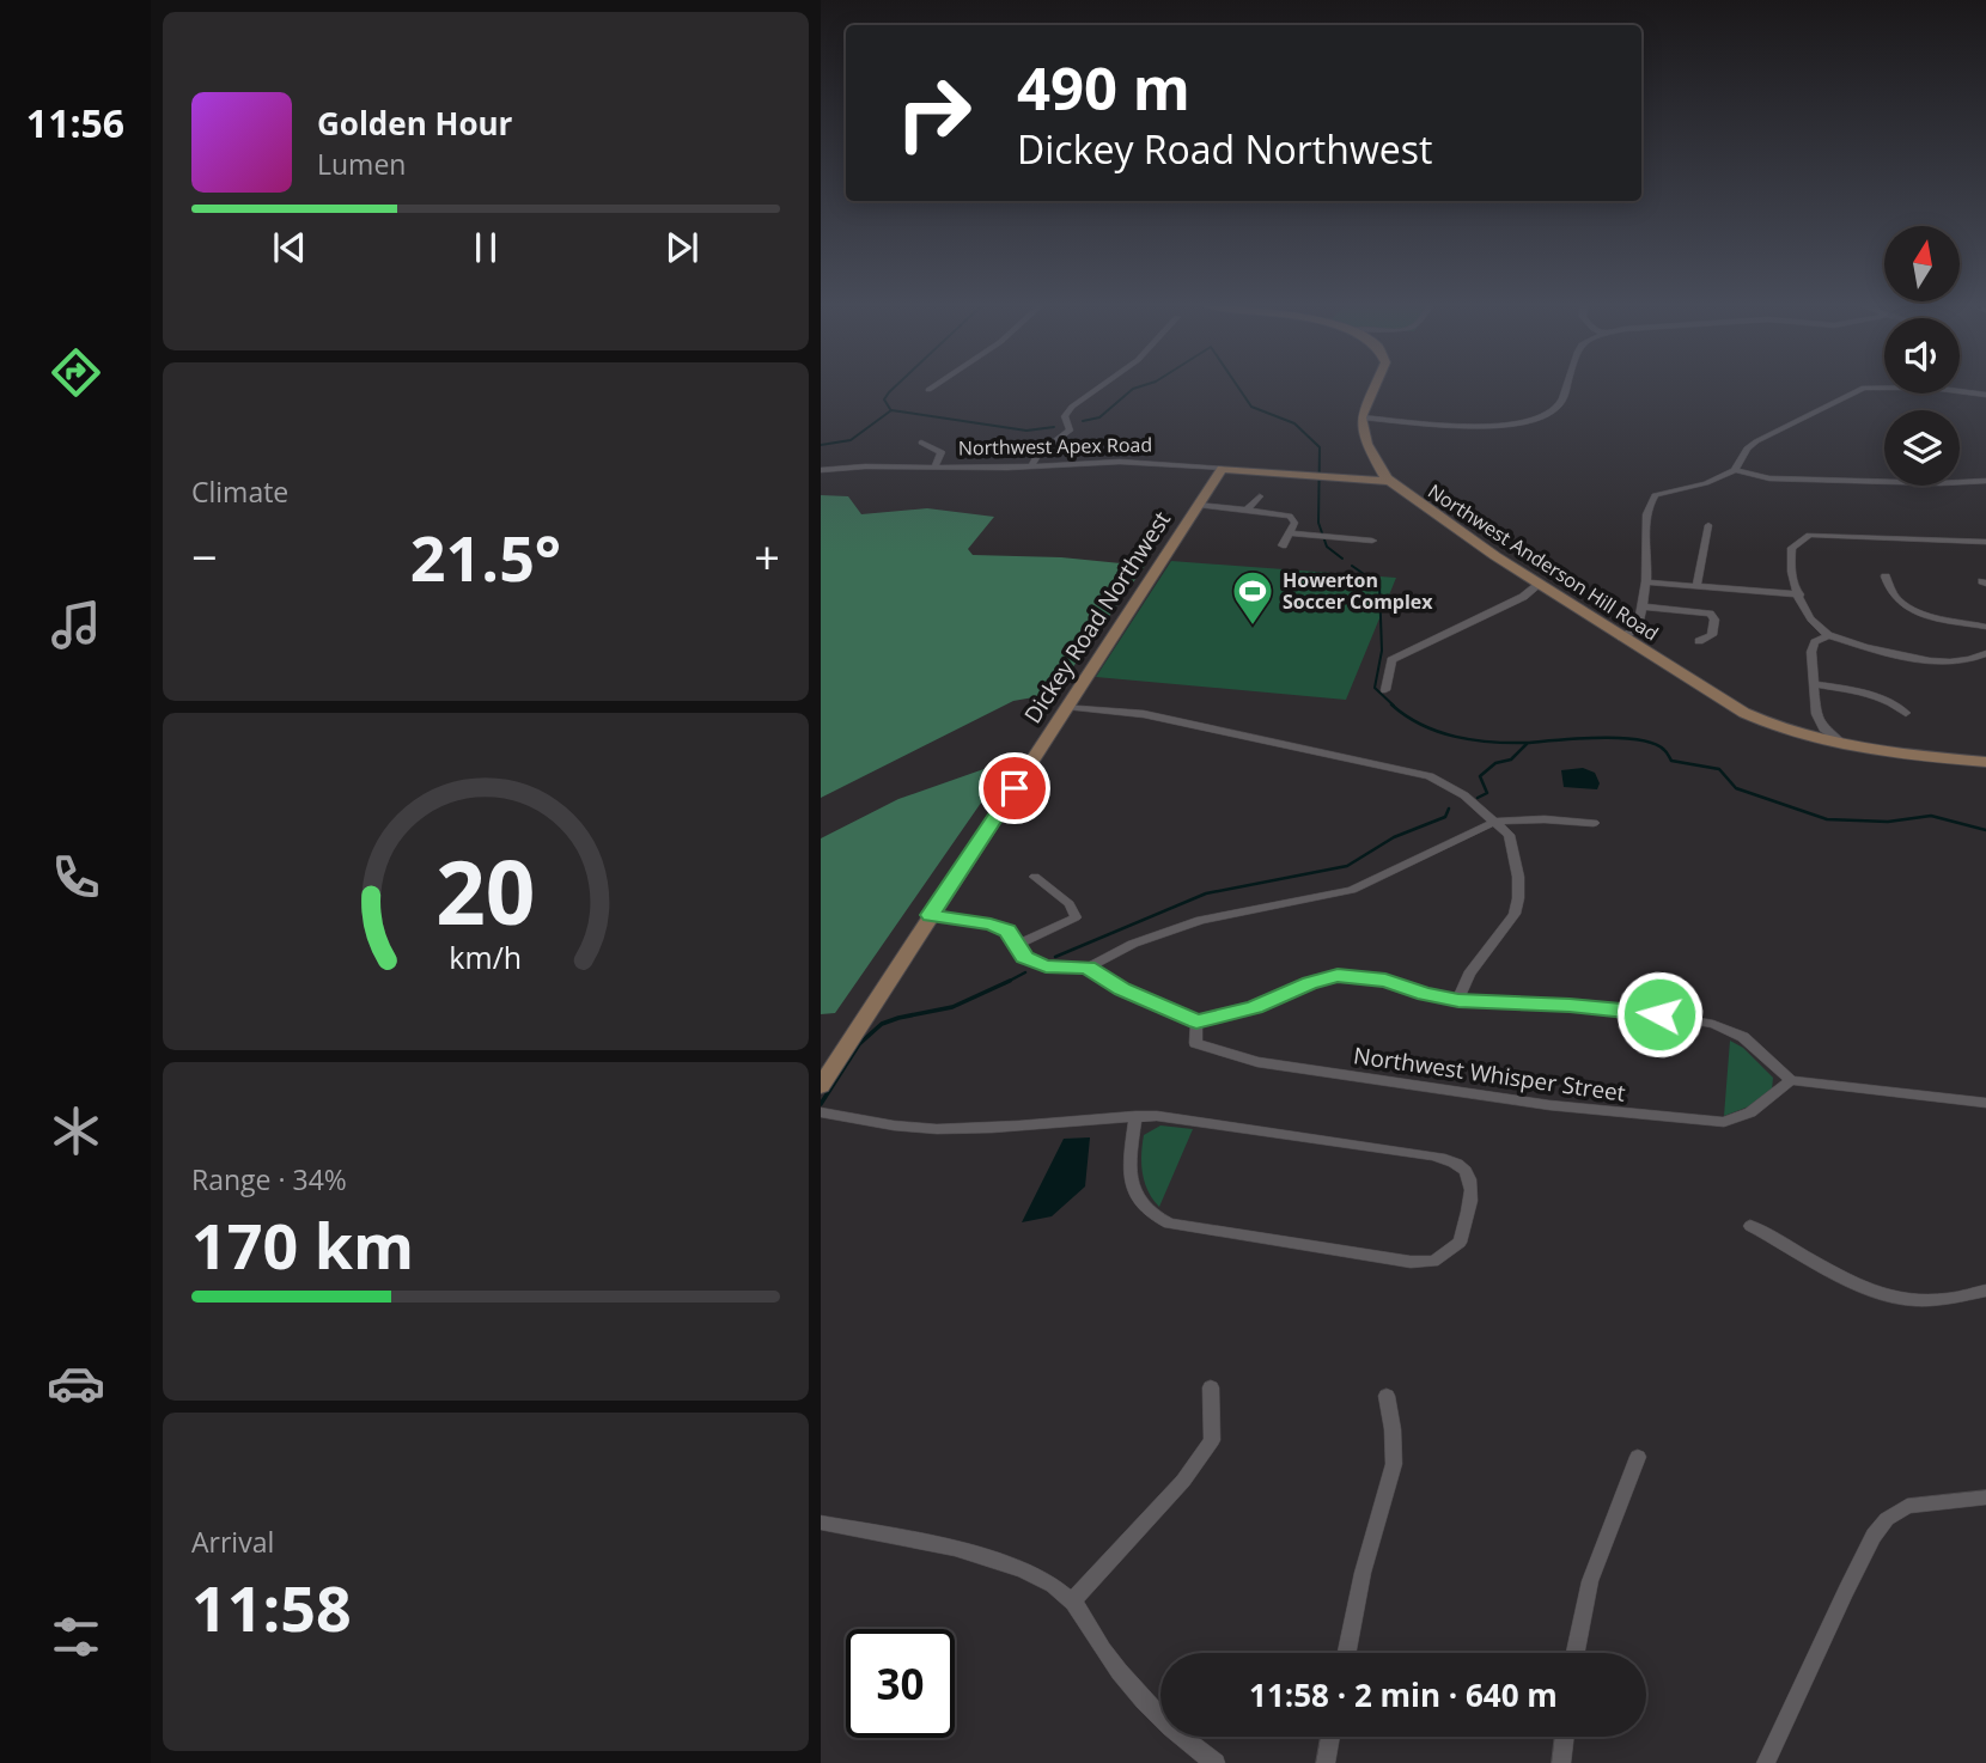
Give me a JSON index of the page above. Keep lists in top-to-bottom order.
{
  "streets": {
    "main road": ["Northwest Apex Road", "Northwest Anderson Hill Road", "Dickey Road Northwest"],
    "street": ["Northwest Whisper Street"]
  },
  "crossings": [
    ["Northwest Apex Road", "Northwest Anderson Hill Road"],
    ["Northwest Apex Road", "Dickey Road Northwest"]
  ],
  "places": {
    "sports": ["Howerton Soccer Complex"]
  },
  "north": "top",
  "page": {
    "tabs": "11:56",
    "turn": ["490 m", "Dickey Road Northwest"],
    "song": ["Golden Hour", "Lumen"],
    "tile": [
      "Climate",
      ["Range · 34%", "170 km"],
      ["Arrival", "11:58"]
    ],
    "heat": ["−", "21.5°", "+"],
    "limit": "30",
    "trip": "11:58 · 2 min · 640 m",
    "gauge": ["20", "km/h"]
  }
}
